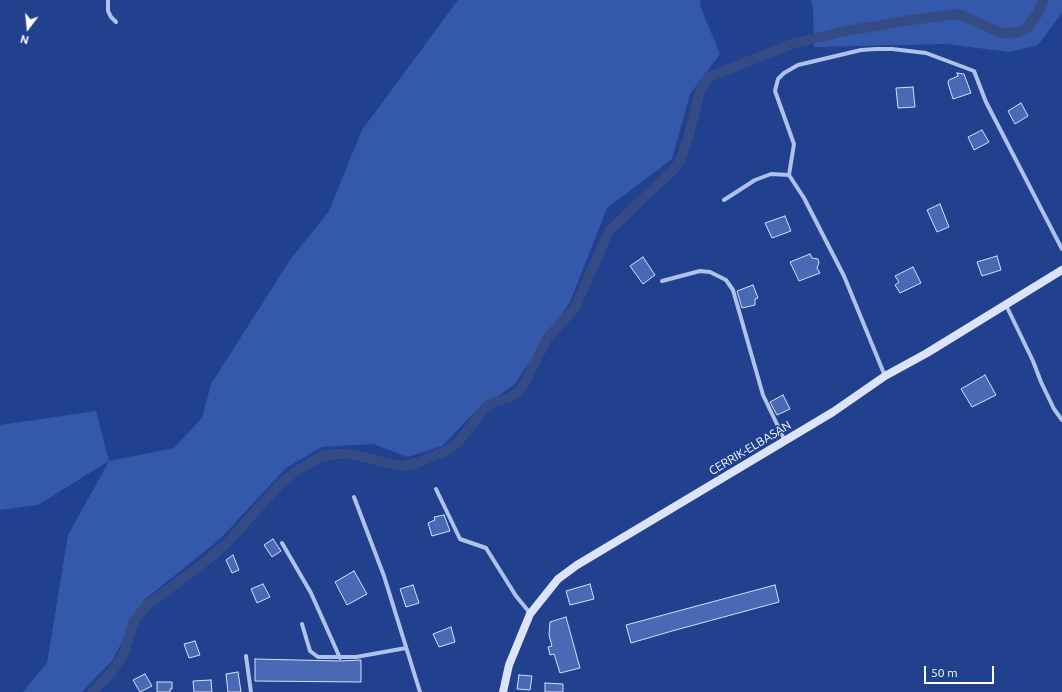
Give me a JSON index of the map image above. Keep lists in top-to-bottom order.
{
  "streets": {
    "main road": ["CERRIK-ELBASAN"]
  },
  "scale_bar": "50 m",
  "north": "bottom"
}
